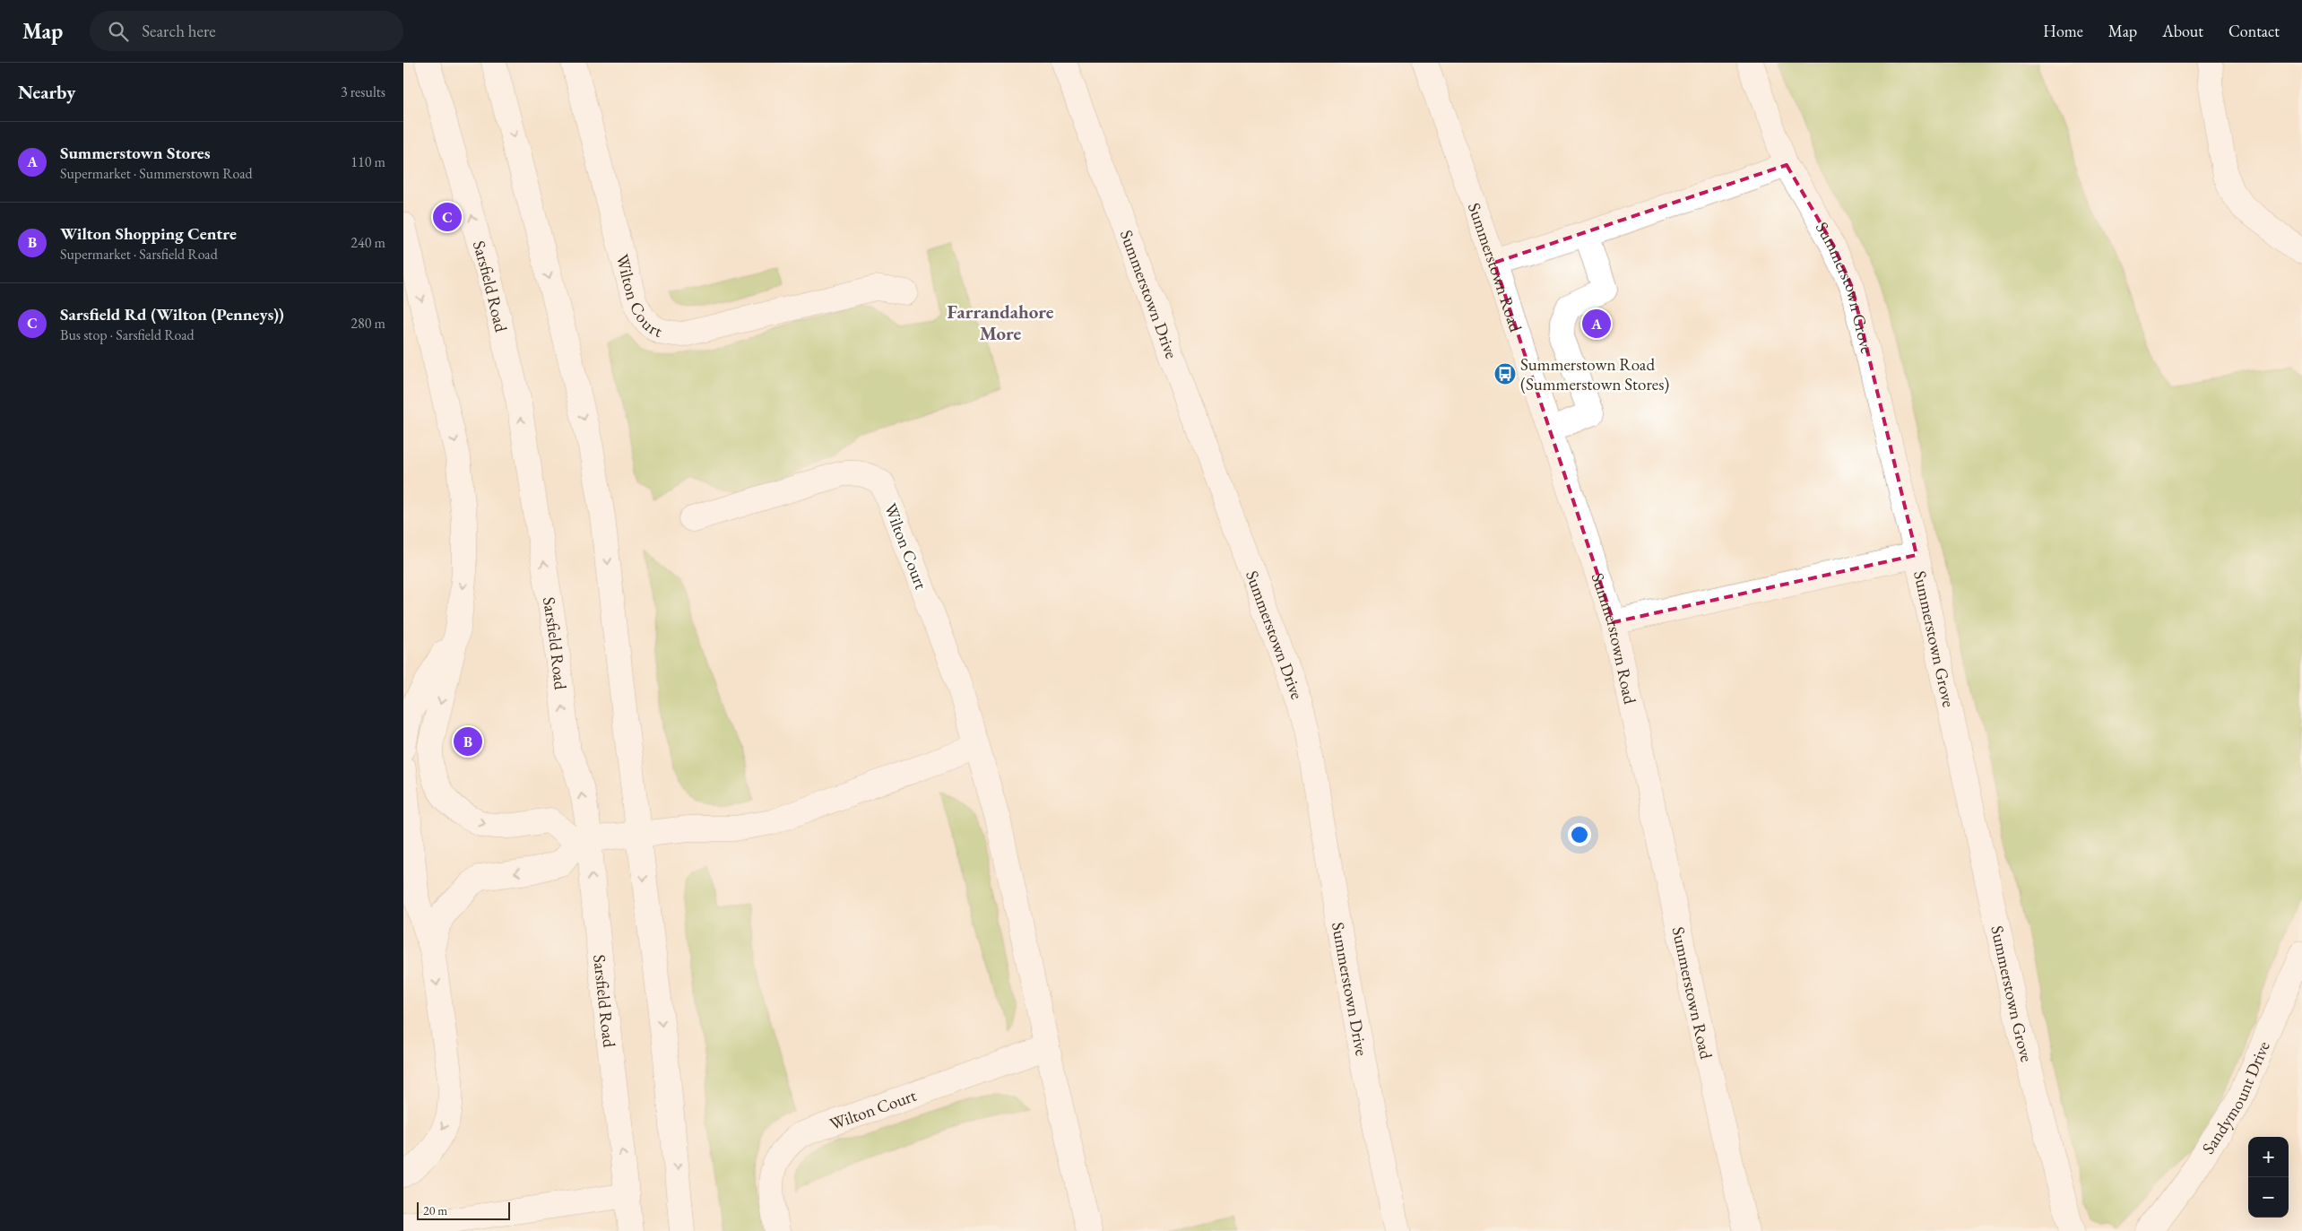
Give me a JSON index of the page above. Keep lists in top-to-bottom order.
{
  "streets": {
    "street": [
      "Summerstown Road",
      "Sarsfield Road",
      "Summerstown Grove",
      "Wilton Court",
      "Summerstown Drive",
      "Sandymount Drive"
    ]
  },
  "districts": ["Farrandahore More"],
  "places": {
    "bus stop": ["Summerstown Road (Summerstown Stores)"]
  },
  "scale_bar": "20 m",
  "page": {
    "header": "Map",
    "search": "Search here",
    "nav": [
      "Home",
      "Map",
      "About",
      "Contact"
    ],
    "heading": ["Nearby", "3 results"],
    "list": [
      {
        "mark": "A",
        "name": "Summerstown Stores",
        "note": "Supermarket · Summerstown Road",
        "value": "110 m"
      },
      {
        "mark": "B",
        "name": "Wilton Shopping Centre",
        "note": "Supermarket · Sarsfield Road",
        "value": "240 m"
      },
      {
        "mark": "C",
        "name": "Sarsfield Rd (Wilton (Penneys))",
        "note": "Bus stop · Sarsfield Road",
        "value": "280 m"
      }
    ],
    "pins": ["C", "A", "B"],
    "map_buttons": ["+", "−"],
    "scale": "20 m"
  }
}
